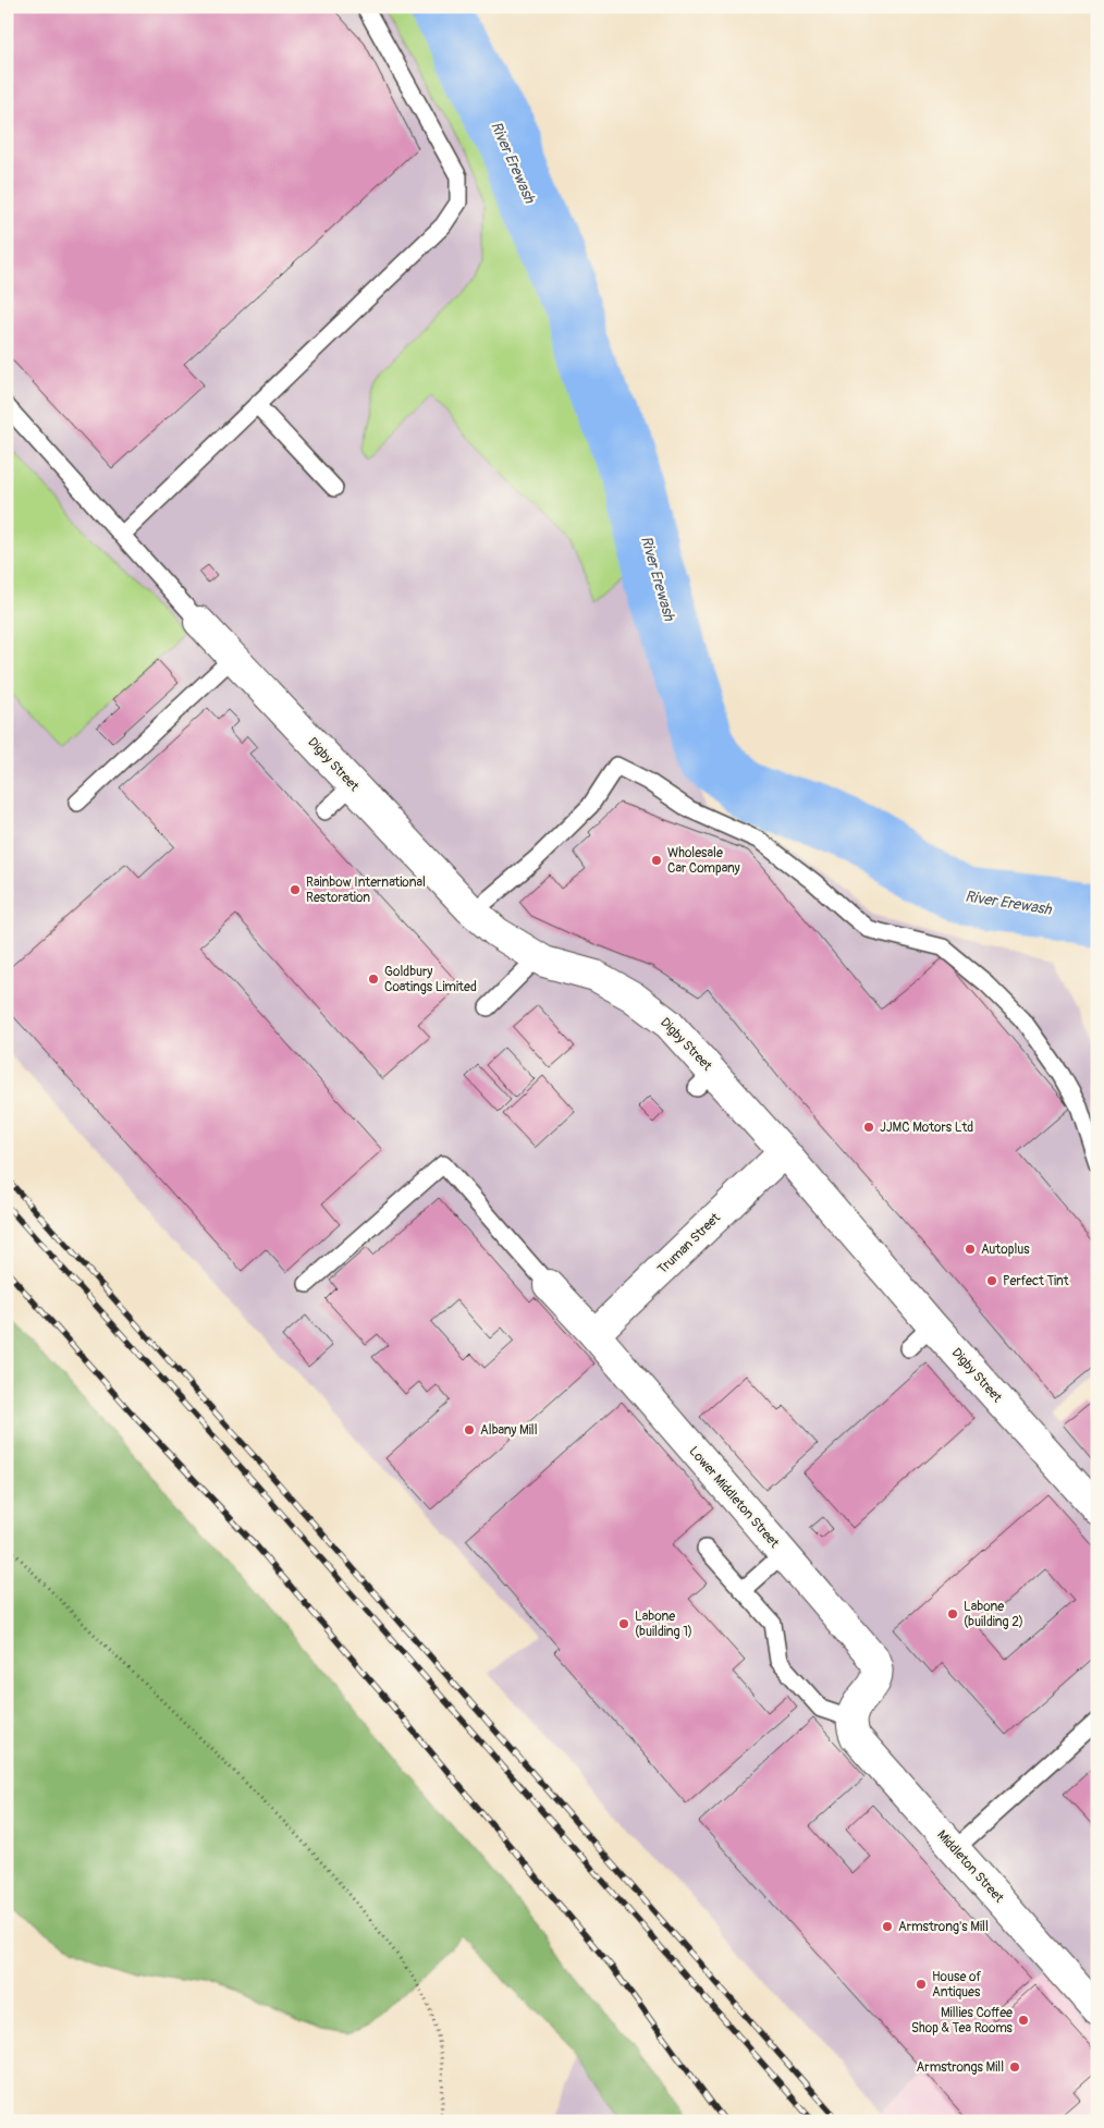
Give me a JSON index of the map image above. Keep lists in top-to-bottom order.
{
  "streets": {
    "street": [
      "Digby Street",
      "Truman Street",
      "Lower Middleton Street",
      "Middleton Street"
    ]
  },
  "crossings": [
    ["Digby Street", "Truman Street"],
    ["Truman Street", "Lower Middleton Street"],
    ["Lower Middleton Street", "Middleton Street"]
  ],
  "water": ["River Erewash"],
  "places": [
    "Wholesale Car Company",
    "Rainbow International Restoration",
    "Goldbury Coatings Limited",
    "JJMC Motors Ltd",
    "Autoplus",
    "Perfect Tint",
    "Albany Mill",
    "Labone (building 2)",
    "Labone (building 1)",
    "Armstrong's Mill",
    "House of Antiques",
    "Millies Coffee Shop & Tea Rooms",
    "Armstrongs Mill"
  ]
}
